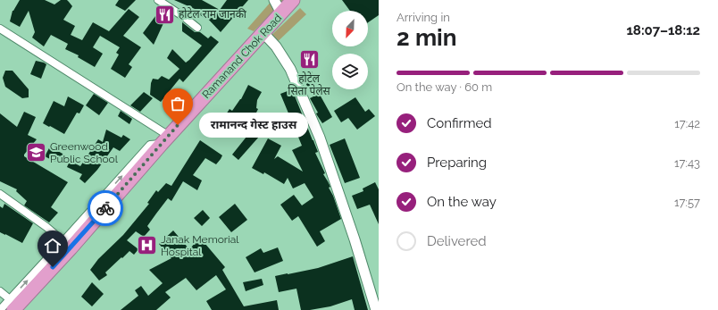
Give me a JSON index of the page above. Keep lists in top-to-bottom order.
{
  "streets": {
    "highway": ["Ramanand Chok Road"]
  },
  "places": {
    "restaurant": ["होटेल राम जानकी", "होटेल सिता पेलेस"],
    "other": ["रामानन्द गेस्ट हाउस"],
    "school or university": ["Greenwood Public School"],
    "hospital": ["Janak Memorial Hospital"]
  },
  "north": "bottom left",
  "page": {
    "heading": ["2 min", "Arriving in", "18:07–18:12"],
    "bar": "On the way · 60 m",
    "list": [
      ["Confirmed", "17:42"],
      ["Preparing", "17:43"],
      ["On the way", "17:57"],
      "Delivered"
    ],
    "bubble": "रामानन्द गेस्ट हाउस"
  }
}
